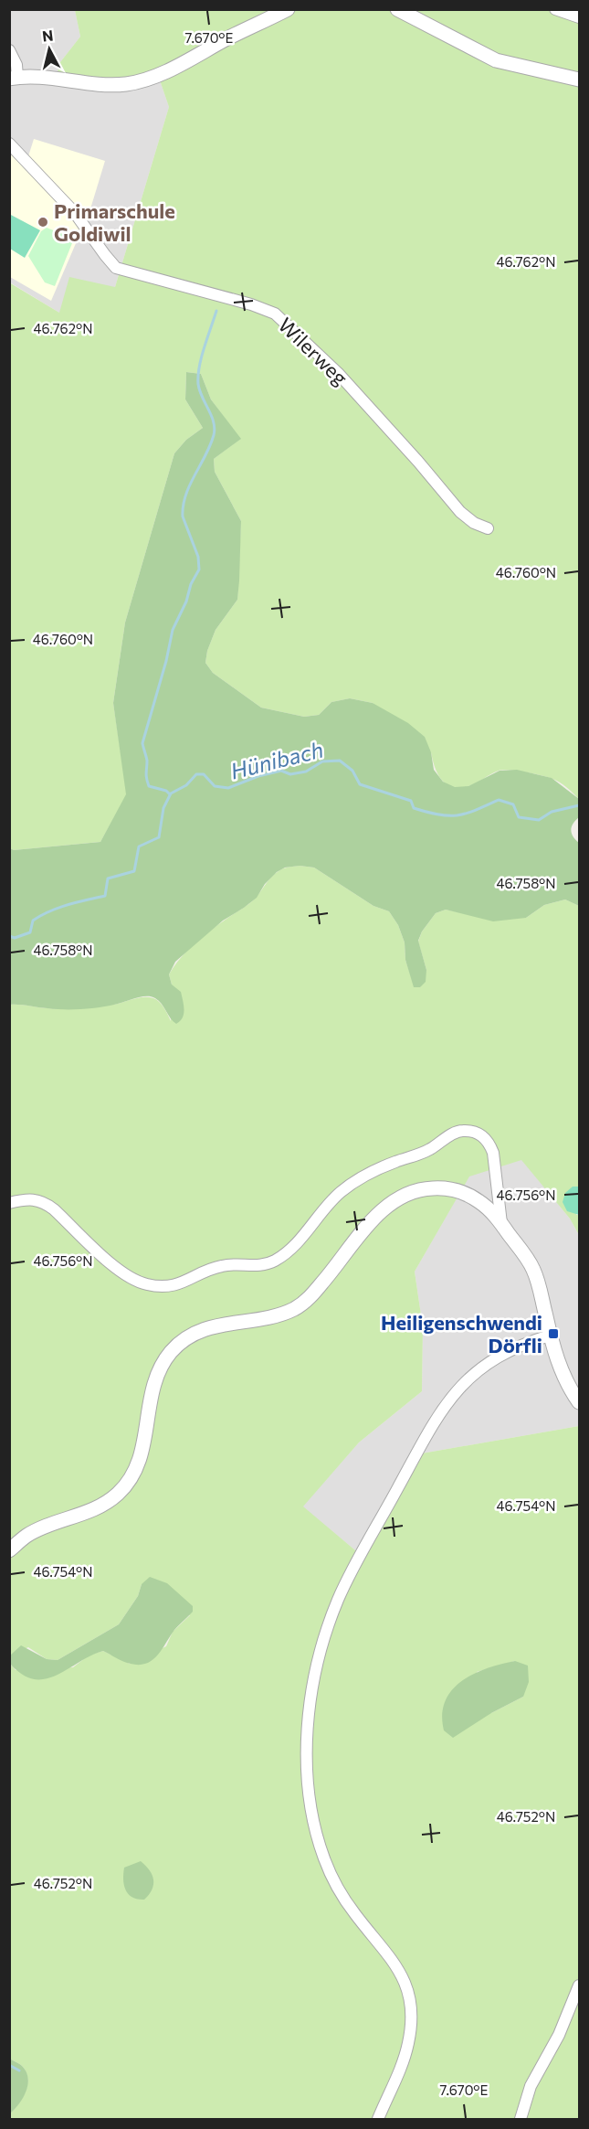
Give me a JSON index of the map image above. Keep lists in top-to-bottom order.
{
  "streets": {
    "street": ["Wilerweg"]
  },
  "water": ["Hünibach"],
  "places": {
    "other": ["Primarschule Goldiwil"],
    "transit": ["Heiligenschwendi Dörfli"]
  },
  "north": "top",
  "coordinates": [
    "7.670°E",
    "46.762°N",
    "46.760°N",
    "46.758°N",
    "46.756°N",
    "46.754°N",
    "46.752°N"
  ]
}
